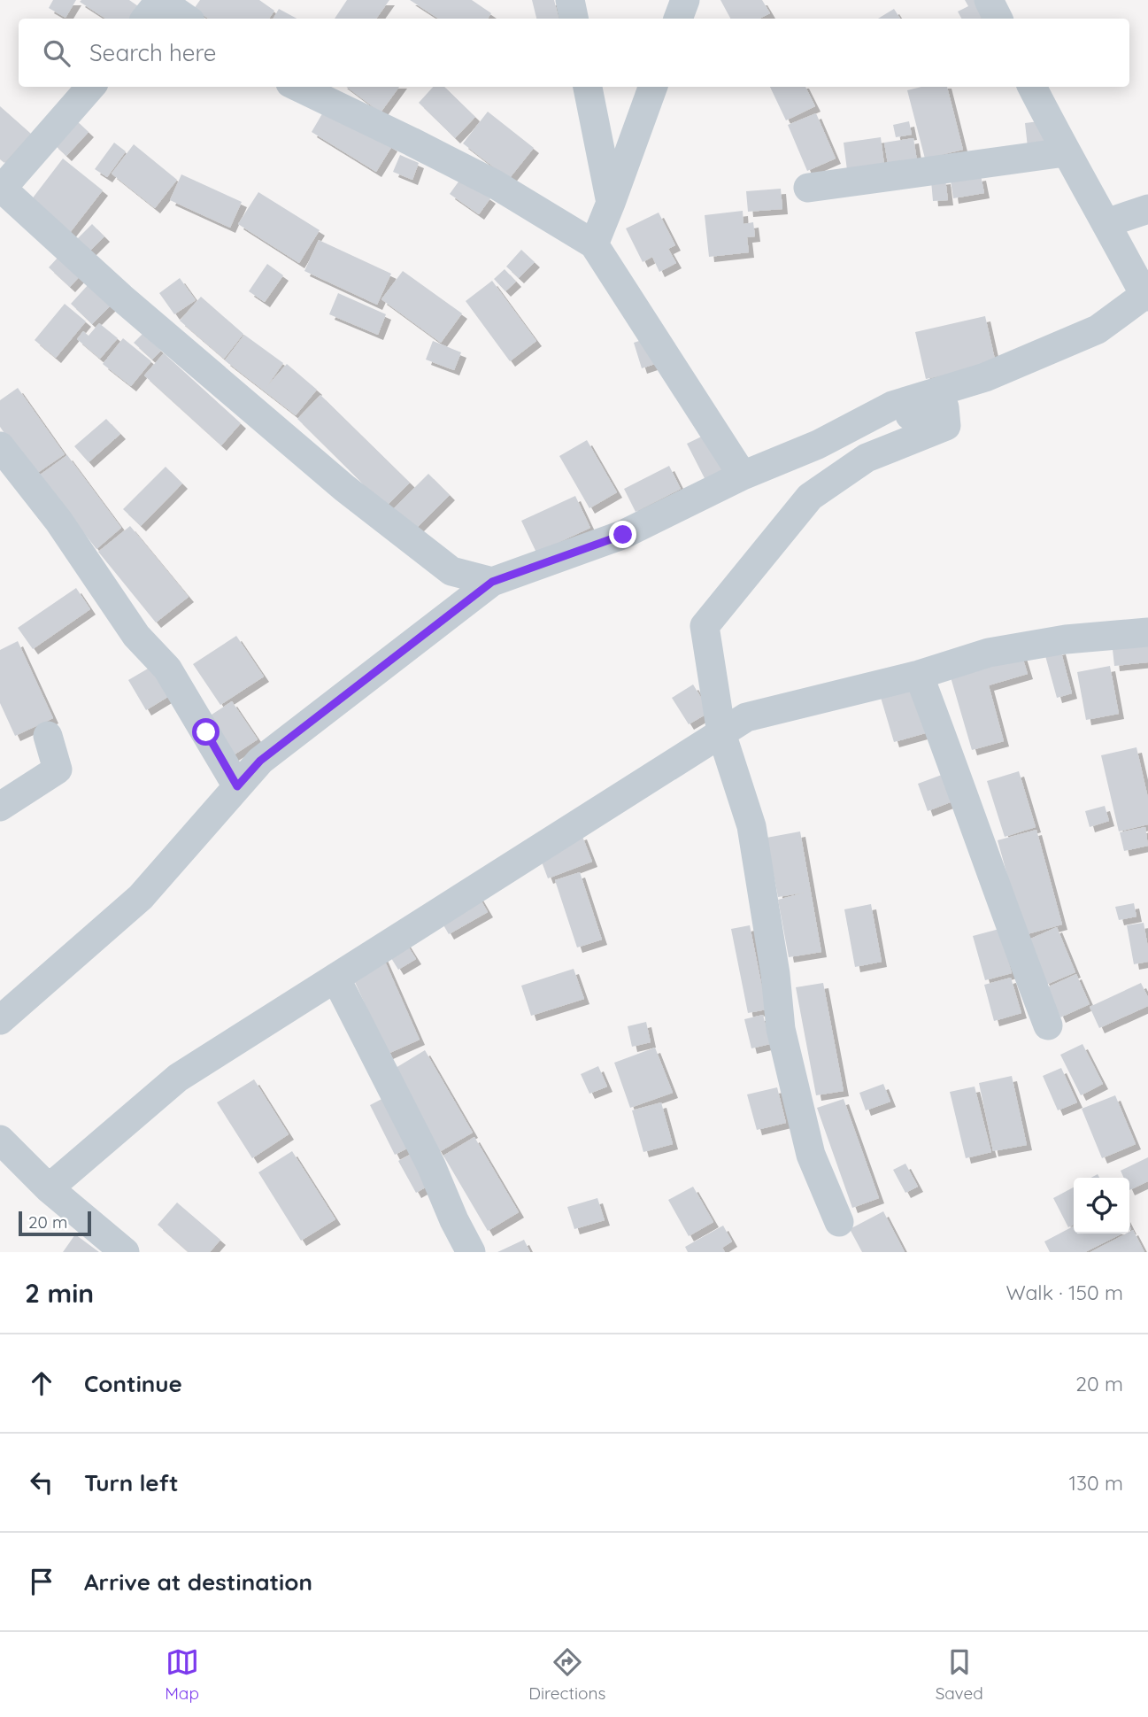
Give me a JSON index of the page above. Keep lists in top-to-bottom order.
{
  "scale_bar": "20 m",
  "page": {
    "search": "Search here",
    "scale": "20 m",
    "heading": ["2 min", "Walk · 150 m"],
    "list": [
      ["Continue", "20 m"],
      ["Turn left", "130 m"],
      "Arrive at destination"
    ],
    "nav": ["Map", "Directions", "Saved"]
  }
}
